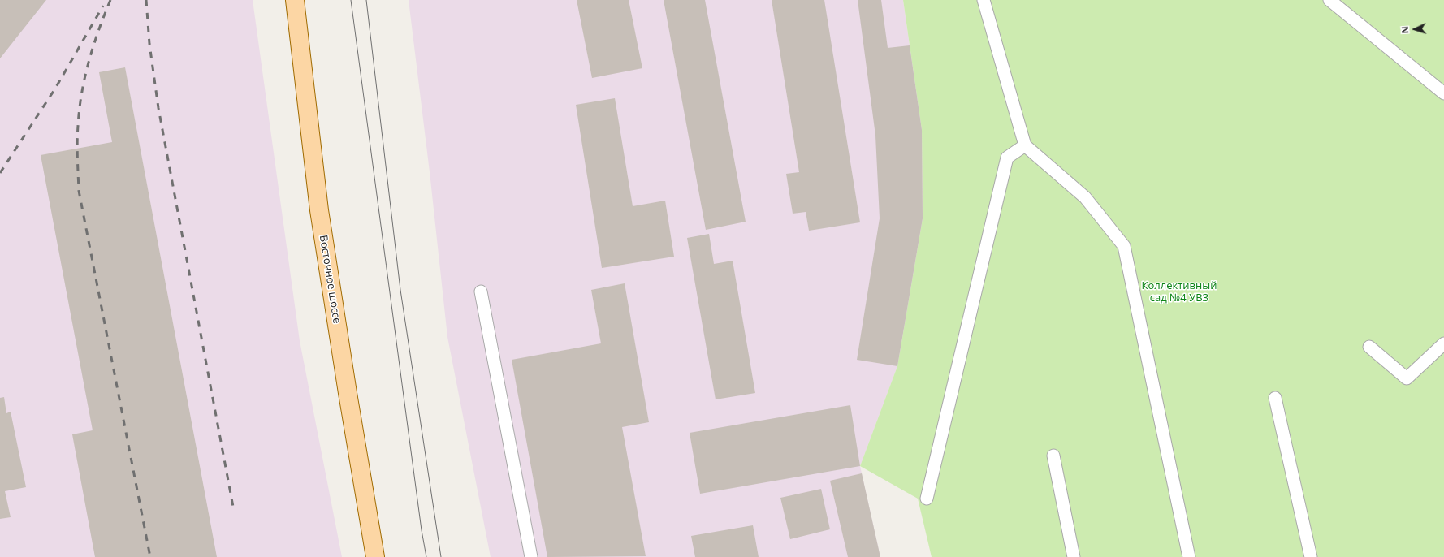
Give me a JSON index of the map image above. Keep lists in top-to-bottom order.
{
  "streets": {
    "main road": ["Восточное шоссе"]
  },
  "parks": ["Коллективный сад №4 УВЗ"],
  "north": "left"
}
